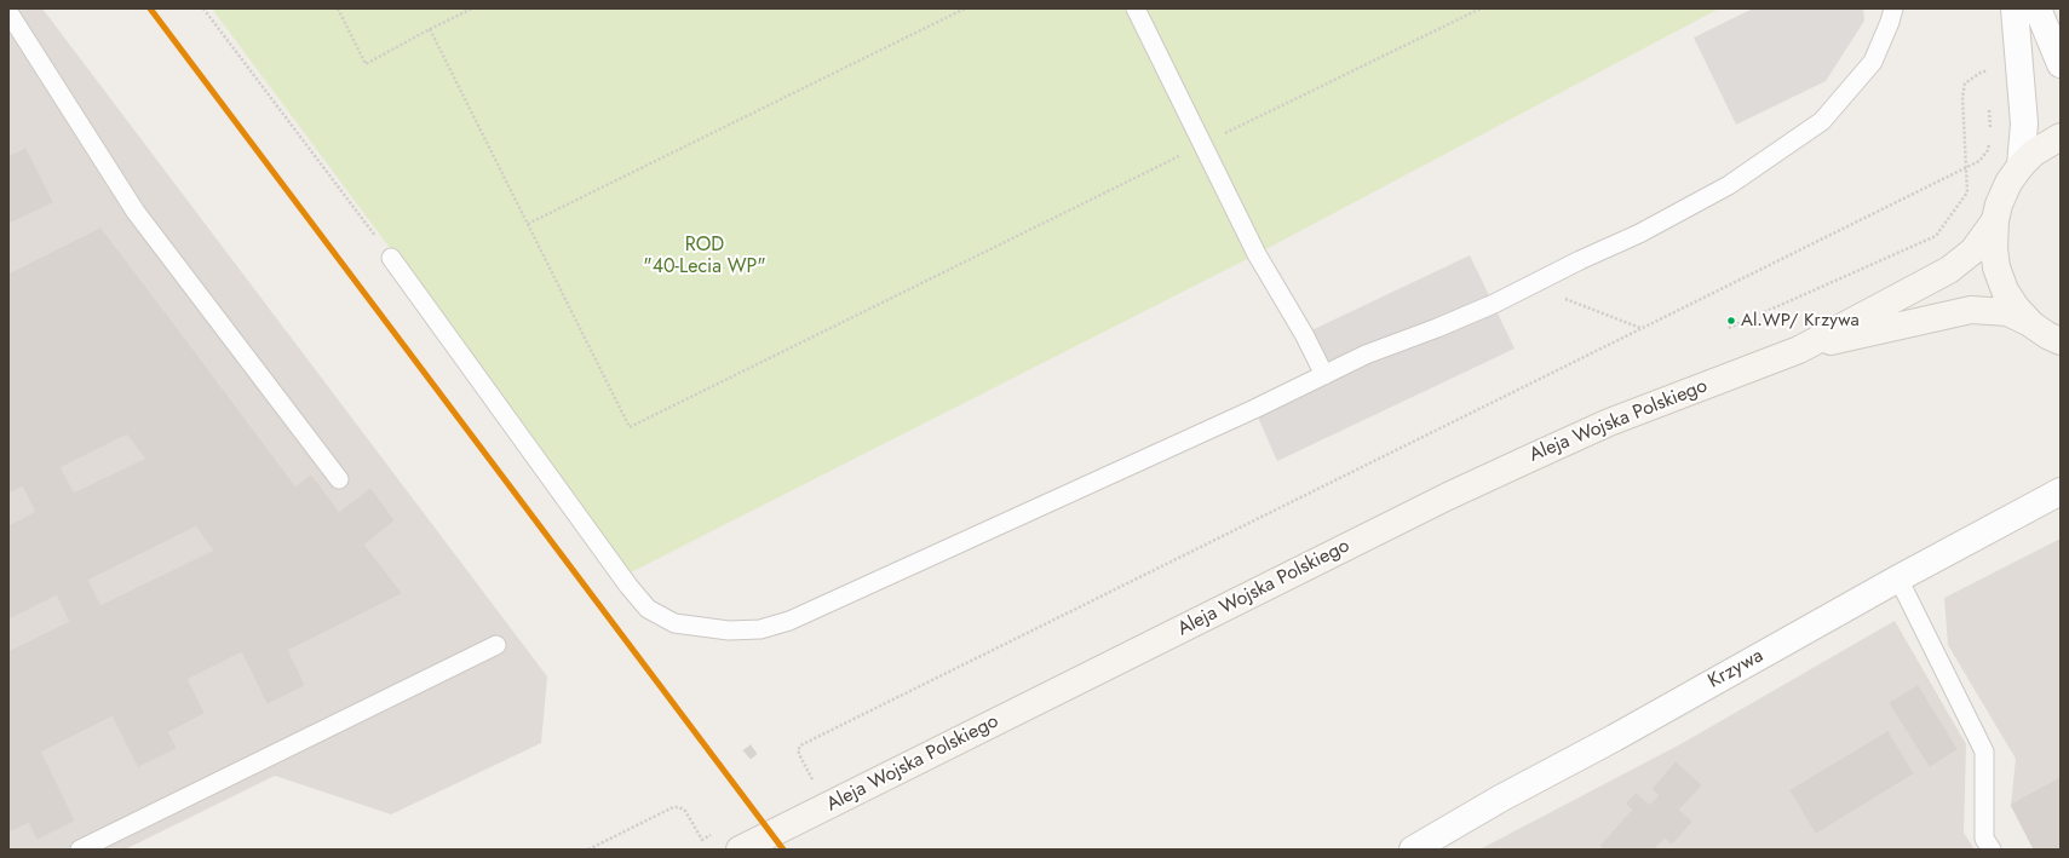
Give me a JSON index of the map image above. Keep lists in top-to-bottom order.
{
  "streets": {
    "main road": ["Aleja Wojska Polskiego"],
    "street": ["Krzywa"]
  },
  "parks": ["ROD \"40-Lecia WP\""],
  "places": ["Al.WP/ Krzywa"]
}
